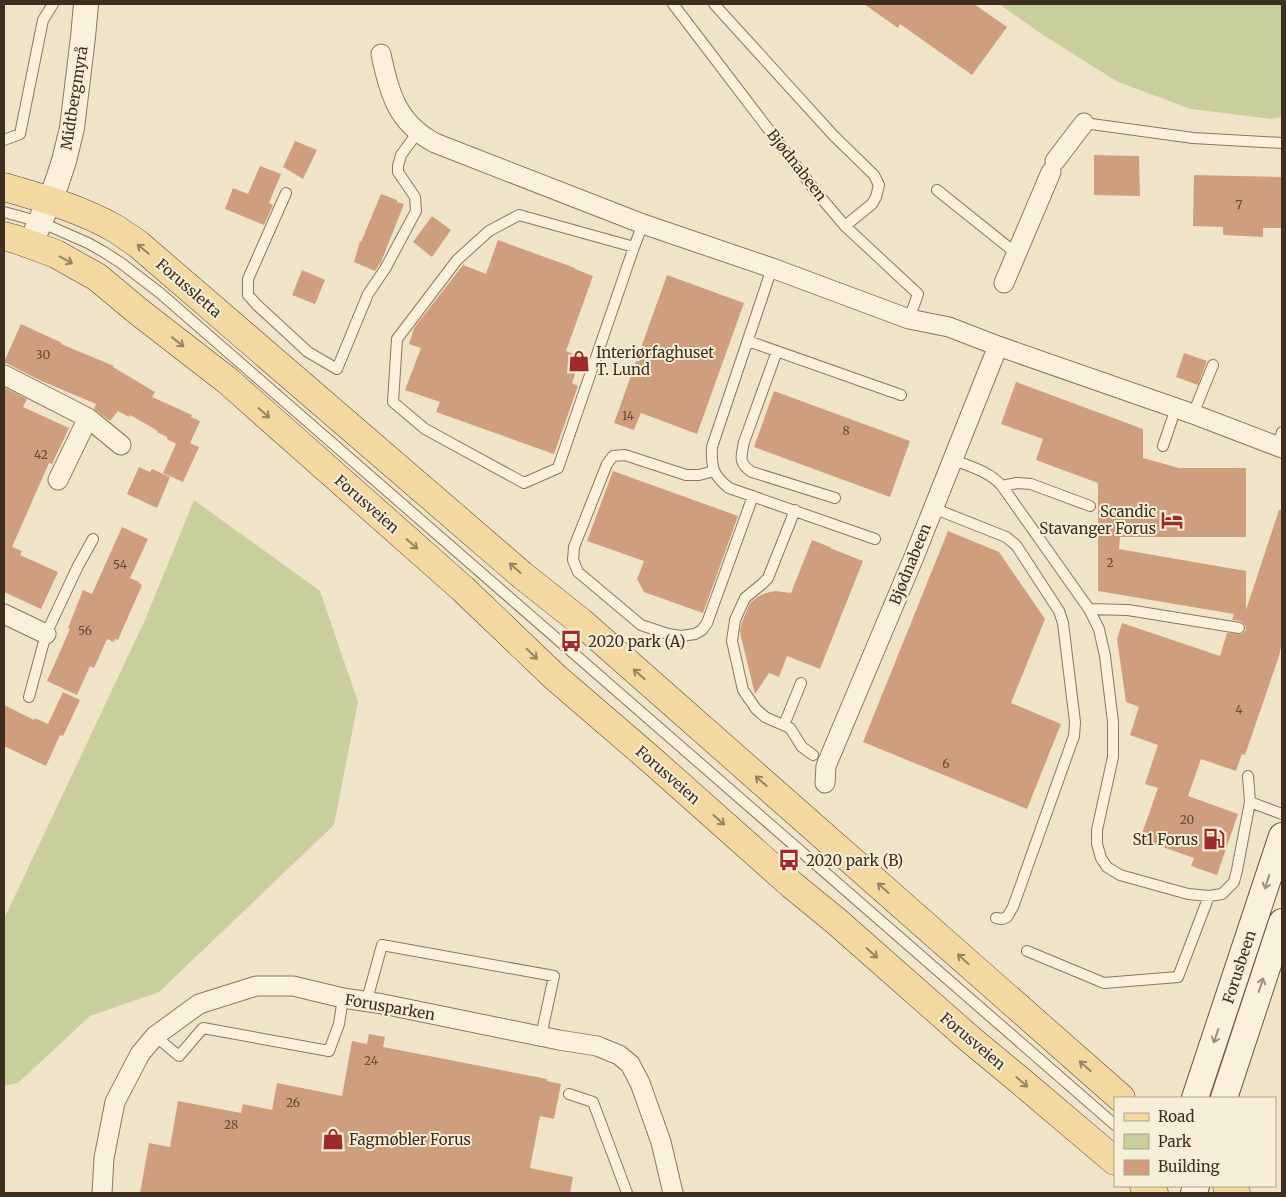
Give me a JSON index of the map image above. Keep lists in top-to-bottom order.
{
  "streets": {
    "main road": ["Forussletta", "Forusveien", "Forusbeen"],
    "street": ["Midtbergmyrå", "Bjødnabeen", "Forusparken"]
  },
  "crossings": [
    ["Midtbergmyrå", "Forussletta"],
    ["Forussletta", "Forusveien"]
  ],
  "one_way": ["Forusveien"],
  "places": {
    "shop": ["Interiørfaghuset T. Lund", "Fagmøbler Forus"],
    "hotel": ["Scandic Stavanger Forus"],
    "bus stop": ["2020 park (A)", "2020 park (B)"],
    "fuel station": ["St1 Forus"]
  },
  "house_numbers": [
    "7",
    "30",
    "14",
    "8",
    "42",
    "2",
    "54",
    "56",
    "4",
    "6",
    "20",
    "24",
    "26",
    "28"
  ],
  "legend": ["Road", "Park", "Building"]
}
